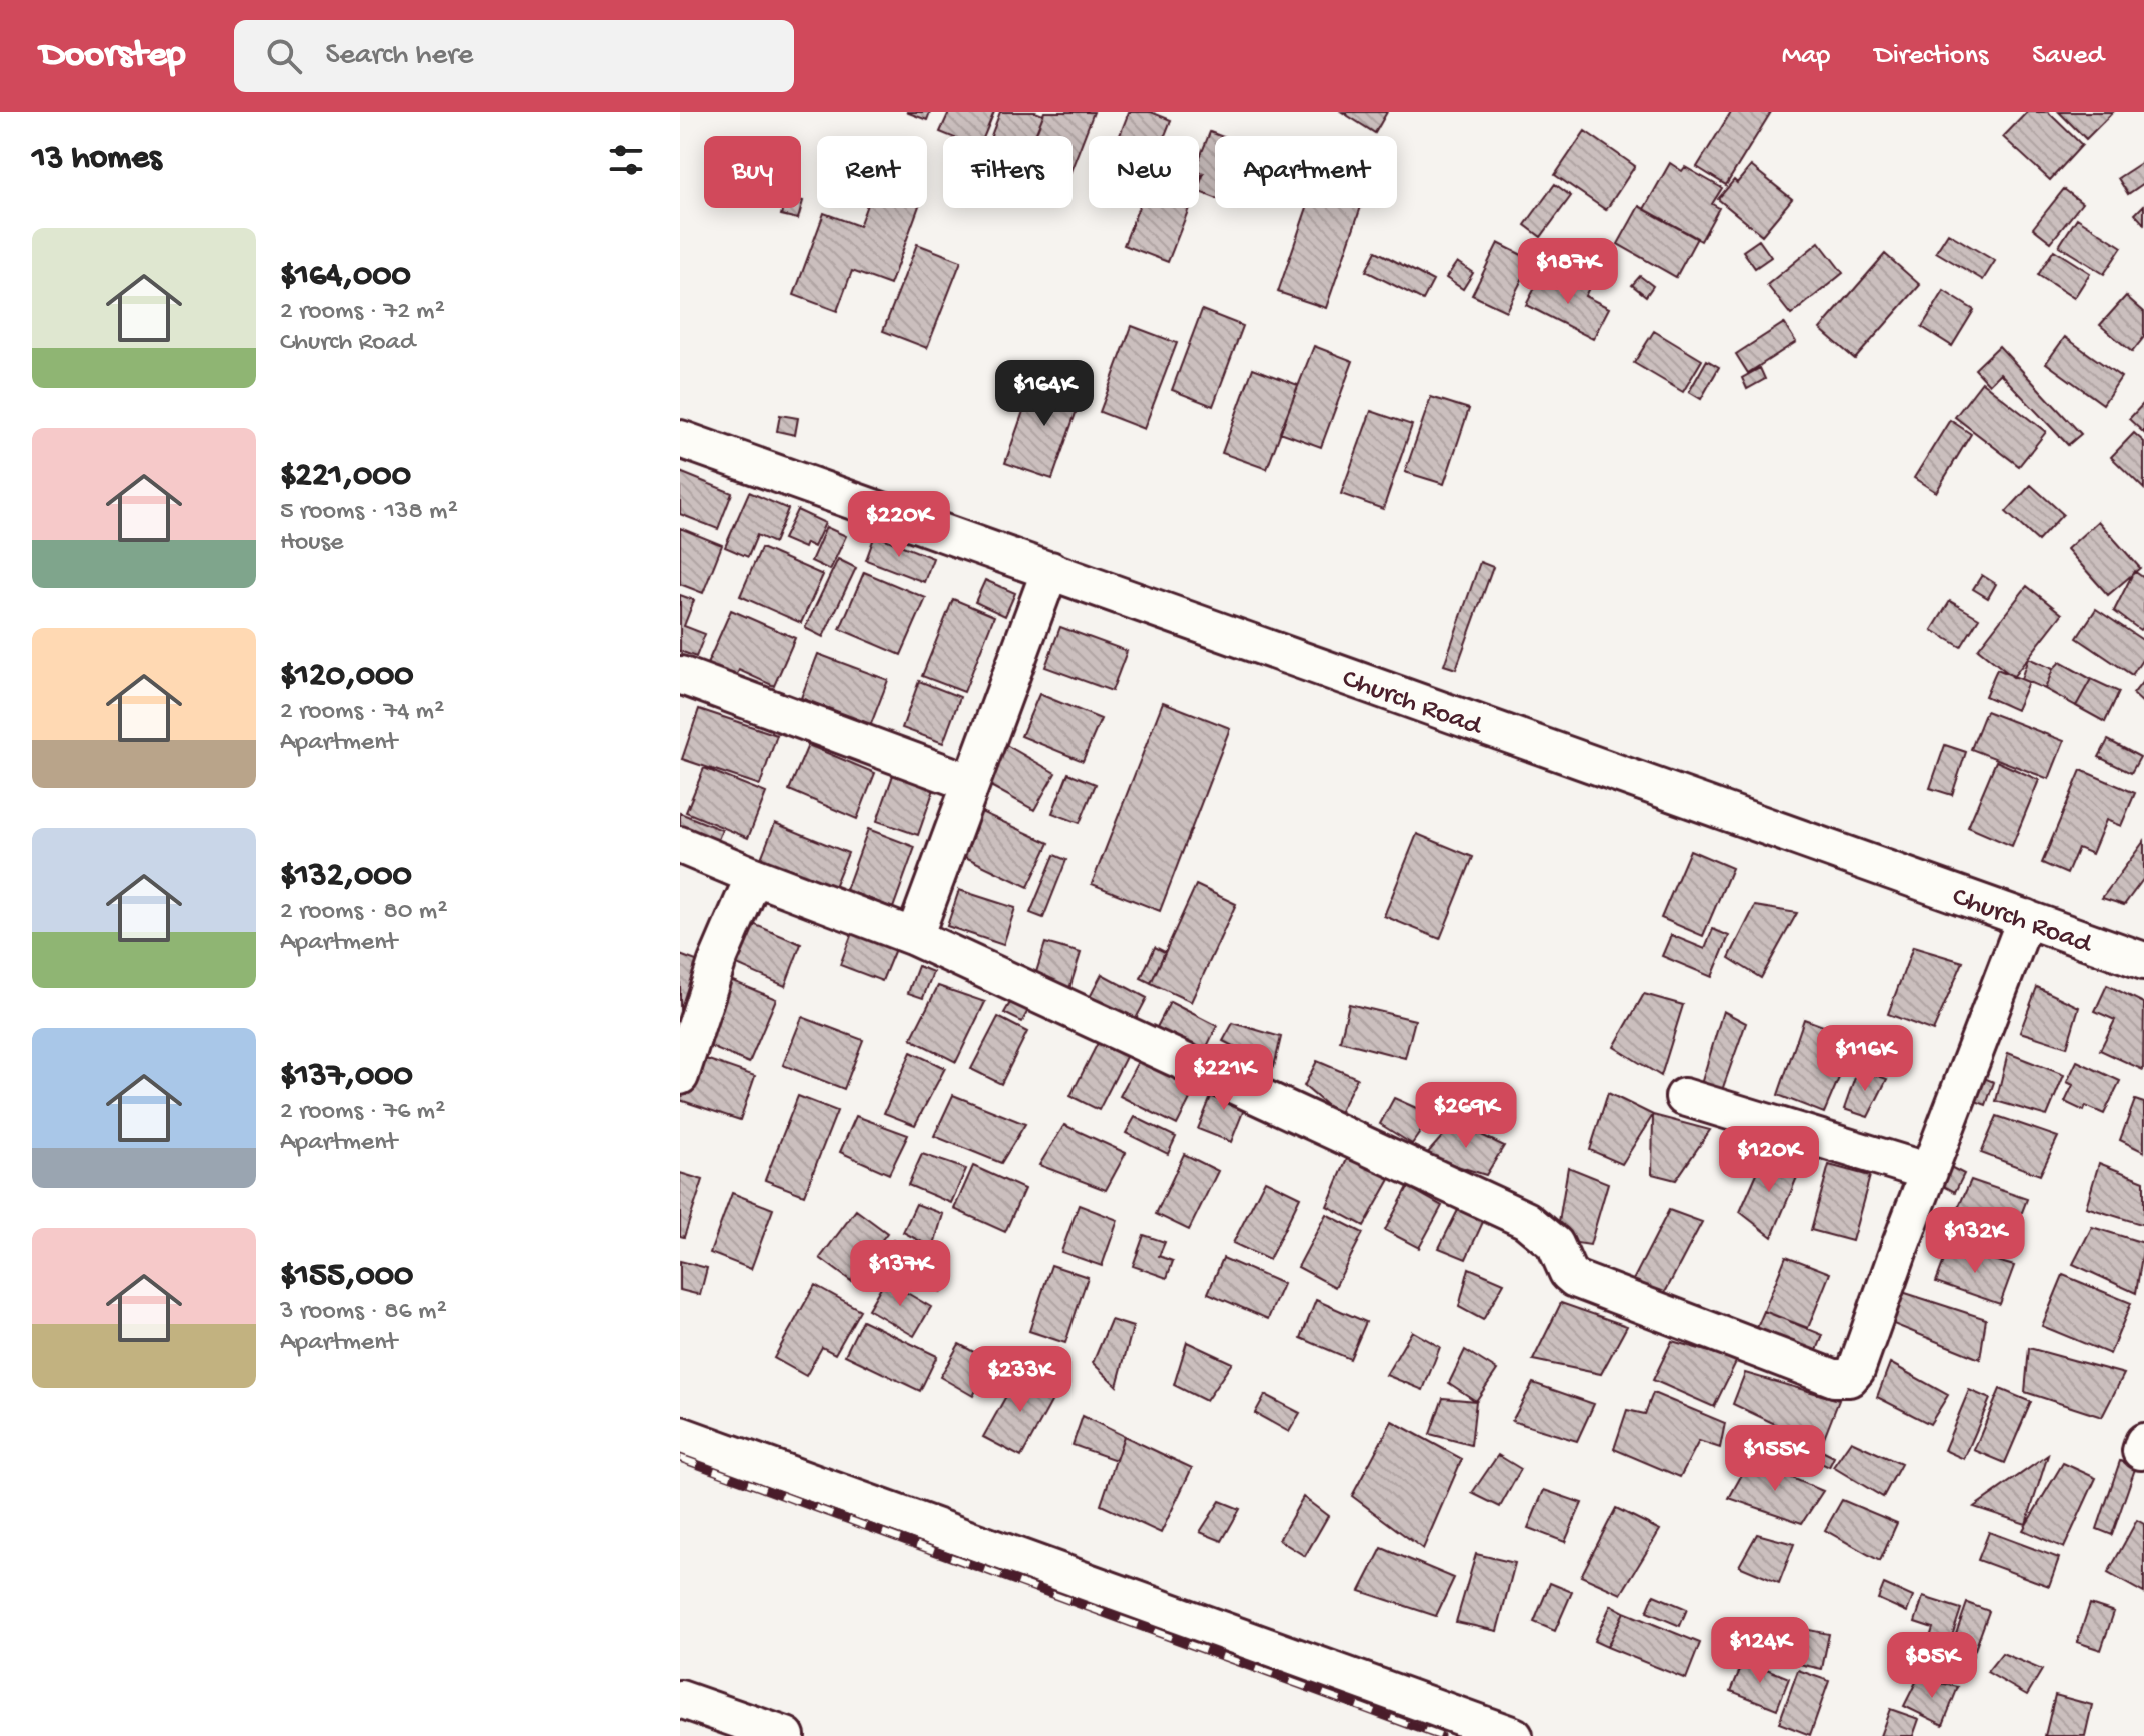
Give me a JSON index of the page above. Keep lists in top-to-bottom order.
{
  "streets": {
    "street": ["Church Road"]
  },
  "page": {
    "header": "Doorstep",
    "search": "Search here",
    "nav": ["Map", "Directions", "Saved"],
    "heading": "13 homes",
    "chip": [
      "Buy",
      "Rent",
      "Filters",
      "New",
      "Apartment"
    ],
    "list": [
      {
        "name": "$164,000",
        "note": "2 rooms · 72 m² · Church Road"
      },
      {
        "name": "$221,000",
        "note": "5 rooms · 138 m² · House"
      },
      {
        "name": "$120,000",
        "note": "2 rooms · 74 m² · Apartment"
      },
      {
        "name": "$132,000",
        "note": "2 rooms · 80 m² · Apartment"
      },
      {
        "name": "$137,000",
        "note": "2 rooms · 76 m² · Apartment"
      },
      {
        "name": "$155,000",
        "note": "3 rooms · 86 m² · Apartment"
      }
    ],
    "price": [
      "$187K",
      "$164K",
      "$220K",
      "$116K",
      "$221K",
      "$269K",
      "$120K",
      "$132K",
      "$137K",
      "$233K",
      "$155K",
      "$124K",
      "$85K"
    ]
  }
}
